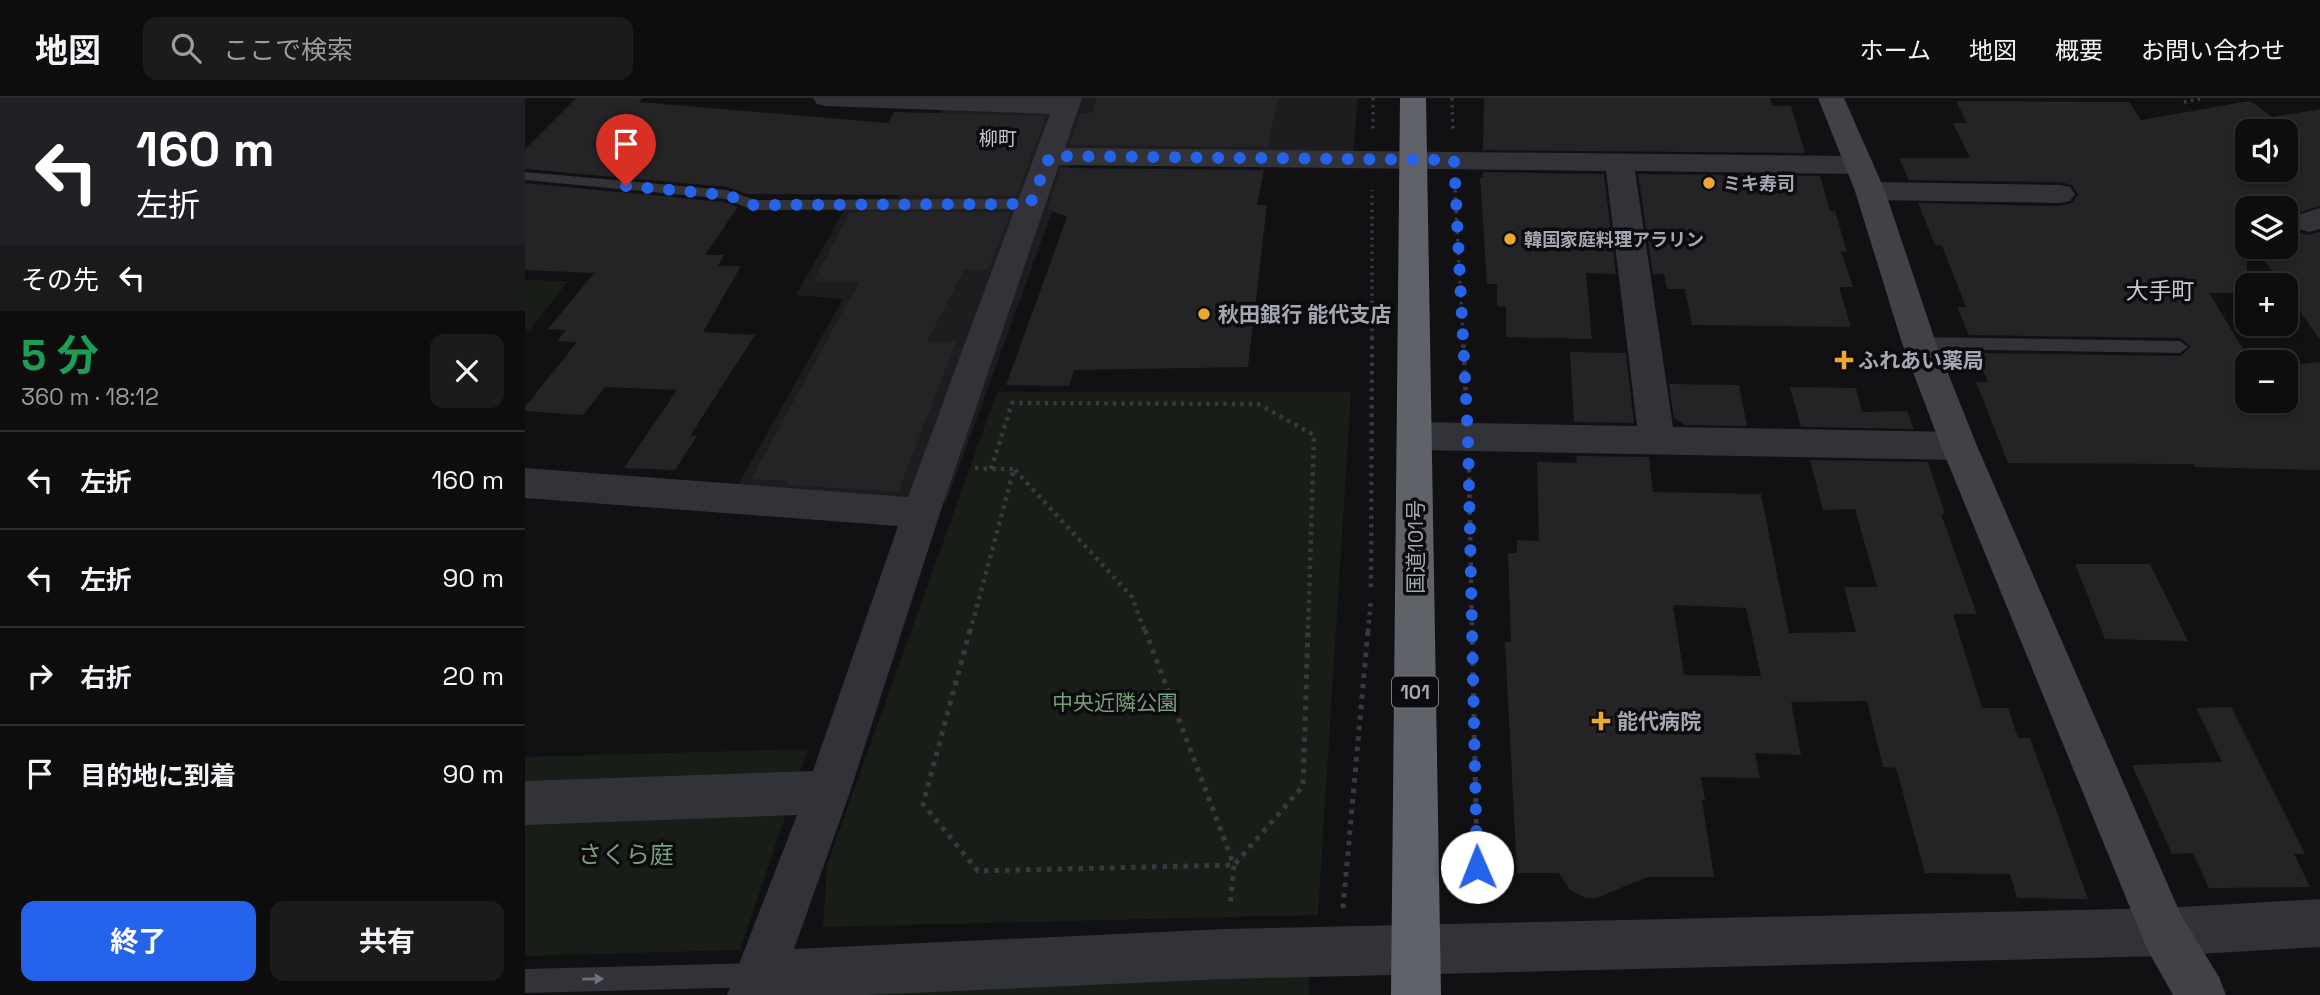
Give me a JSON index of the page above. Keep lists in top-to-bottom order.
{
  "streets": {
    "highway": ["国道101号", "101"]
  },
  "districts": ["柳町", "大手町"],
  "parks": ["中央近隣公園", "さくら庭"],
  "places": {
    "other": ["ミキ寿司", "韓国家庭料理アラリン", "秋田銀行 能代支店"],
    "health": ["ふれあい薬局", "能代病院"]
  },
  "page": {
    "header": "地図",
    "search": "ここで検索",
    "nav": [
      "ホーム",
      "地図",
      "概要",
      "お問い合わせ"
    ],
    "turn": ["160 m", "左折"],
    "map_buttons": ["+", "−"],
    "then": "その先",
    "heading": ["5 分", "360 m · 18:12"],
    "list": [
      {
        "name": "左折",
        "value": "160 m"
      },
      {
        "name": "左折",
        "value": "90 m"
      },
      {
        "name": "右折",
        "value": "20 m"
      },
      {
        "name": "目的地に到着",
        "value": "90 m"
      }
    ],
    "buttons": ["終了", "共有"]
  }
}
